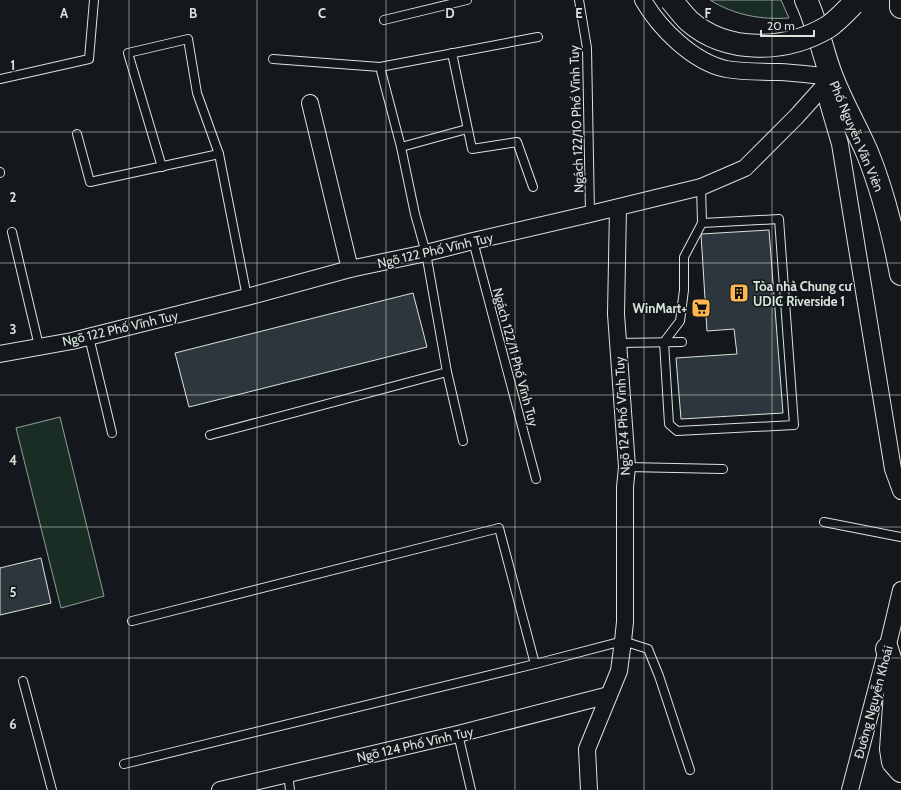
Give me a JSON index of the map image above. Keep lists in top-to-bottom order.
{
  "streets": {
    "main road": ["Phố Nguyễn Văn Viên"],
    "street": ["Ngõ 122 Phố Vĩnh Tuy", "Ngõ 124 Phố Vĩnh Tuy", "Đường Nguyễn Khoái"],
    "lane": ["Ngách 122/10 Phố Vĩnh Tuy", "Ngách 122/11 Phố Vĩnh Tuy"]
  },
  "crossings": [
    ["Ngách 122/10 Phố Vĩnh Tuy", "Ngõ 122 Phố Vĩnh Tuy"],
    ["Phố Nguyễn Văn Viên", "Ngõ 122 Phố Vĩnh Tuy"],
    ["Ngõ 122 Phố Vĩnh Tuy", "Ngách 122/11 Phố Vĩnh Tuy"],
    ["Ngõ 122 Phố Vĩnh Tuy", "Ngõ 124 Phố Vĩnh Tuy"]
  ],
  "places": {
    "building": ["Tòa nhà Chung cư UDIC Riverside 1"],
    "supermarket": ["WinMart+"]
  },
  "scale_bar": "20 m",
  "grid": {
    "columns": [
      "A",
      "B",
      "C",
      "D",
      "E",
      "F"
    ],
    "rows": [
      "1",
      "2",
      "3",
      "4",
      "5",
      "6"
    ]
  }
}
